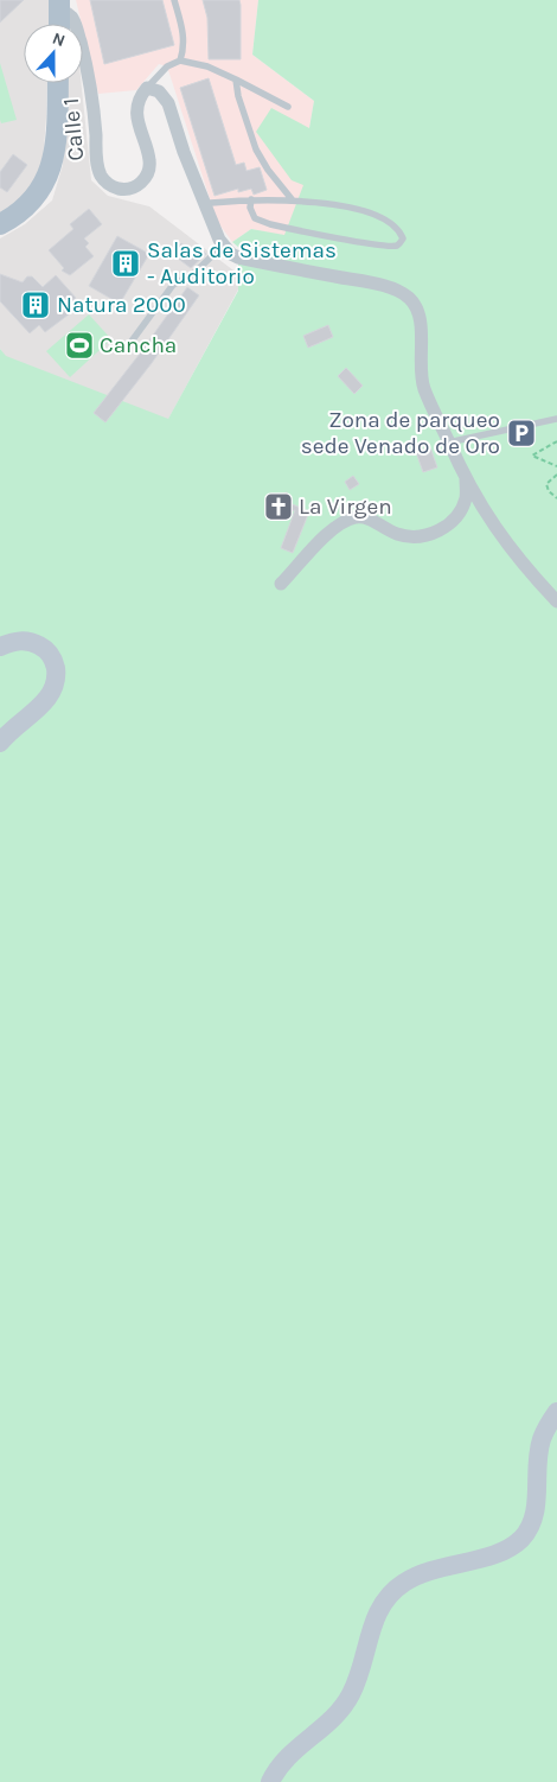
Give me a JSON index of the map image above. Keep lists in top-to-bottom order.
{
  "streets": {
    "street": ["Calle 1"]
  },
  "places": {
    "building": ["Salas de Sistemas - Auditorio", "Natura 2000"],
    "sports": ["Cancha"],
    "parking": ["Zona de parqueo sede Venado de Oro"],
    "church": ["La Virgen"]
  },
  "north": "top"
}
